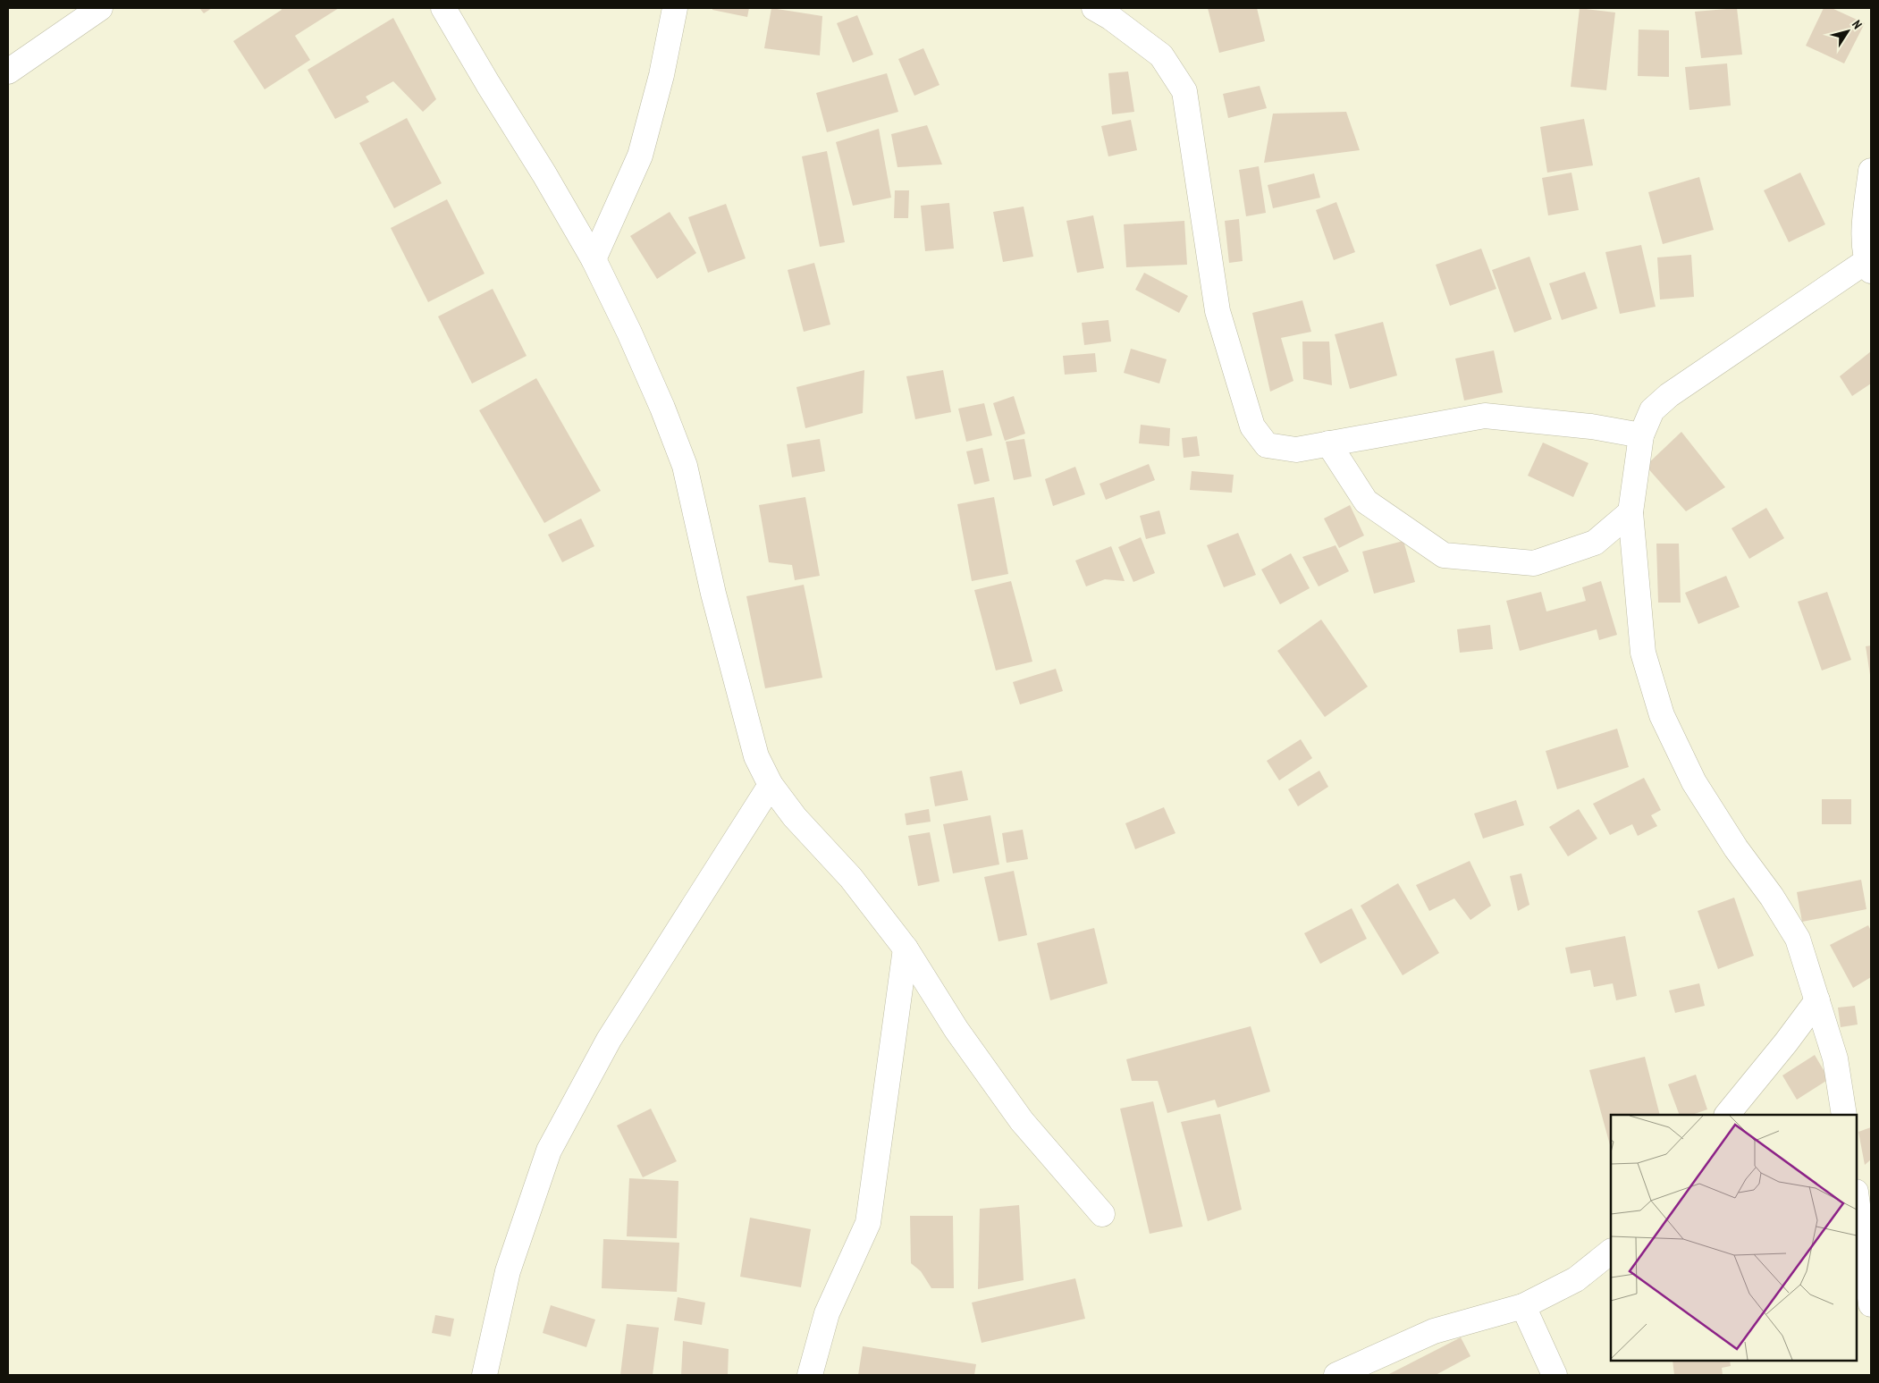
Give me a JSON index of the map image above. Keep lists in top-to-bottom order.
{
  "north": "top right"
}
